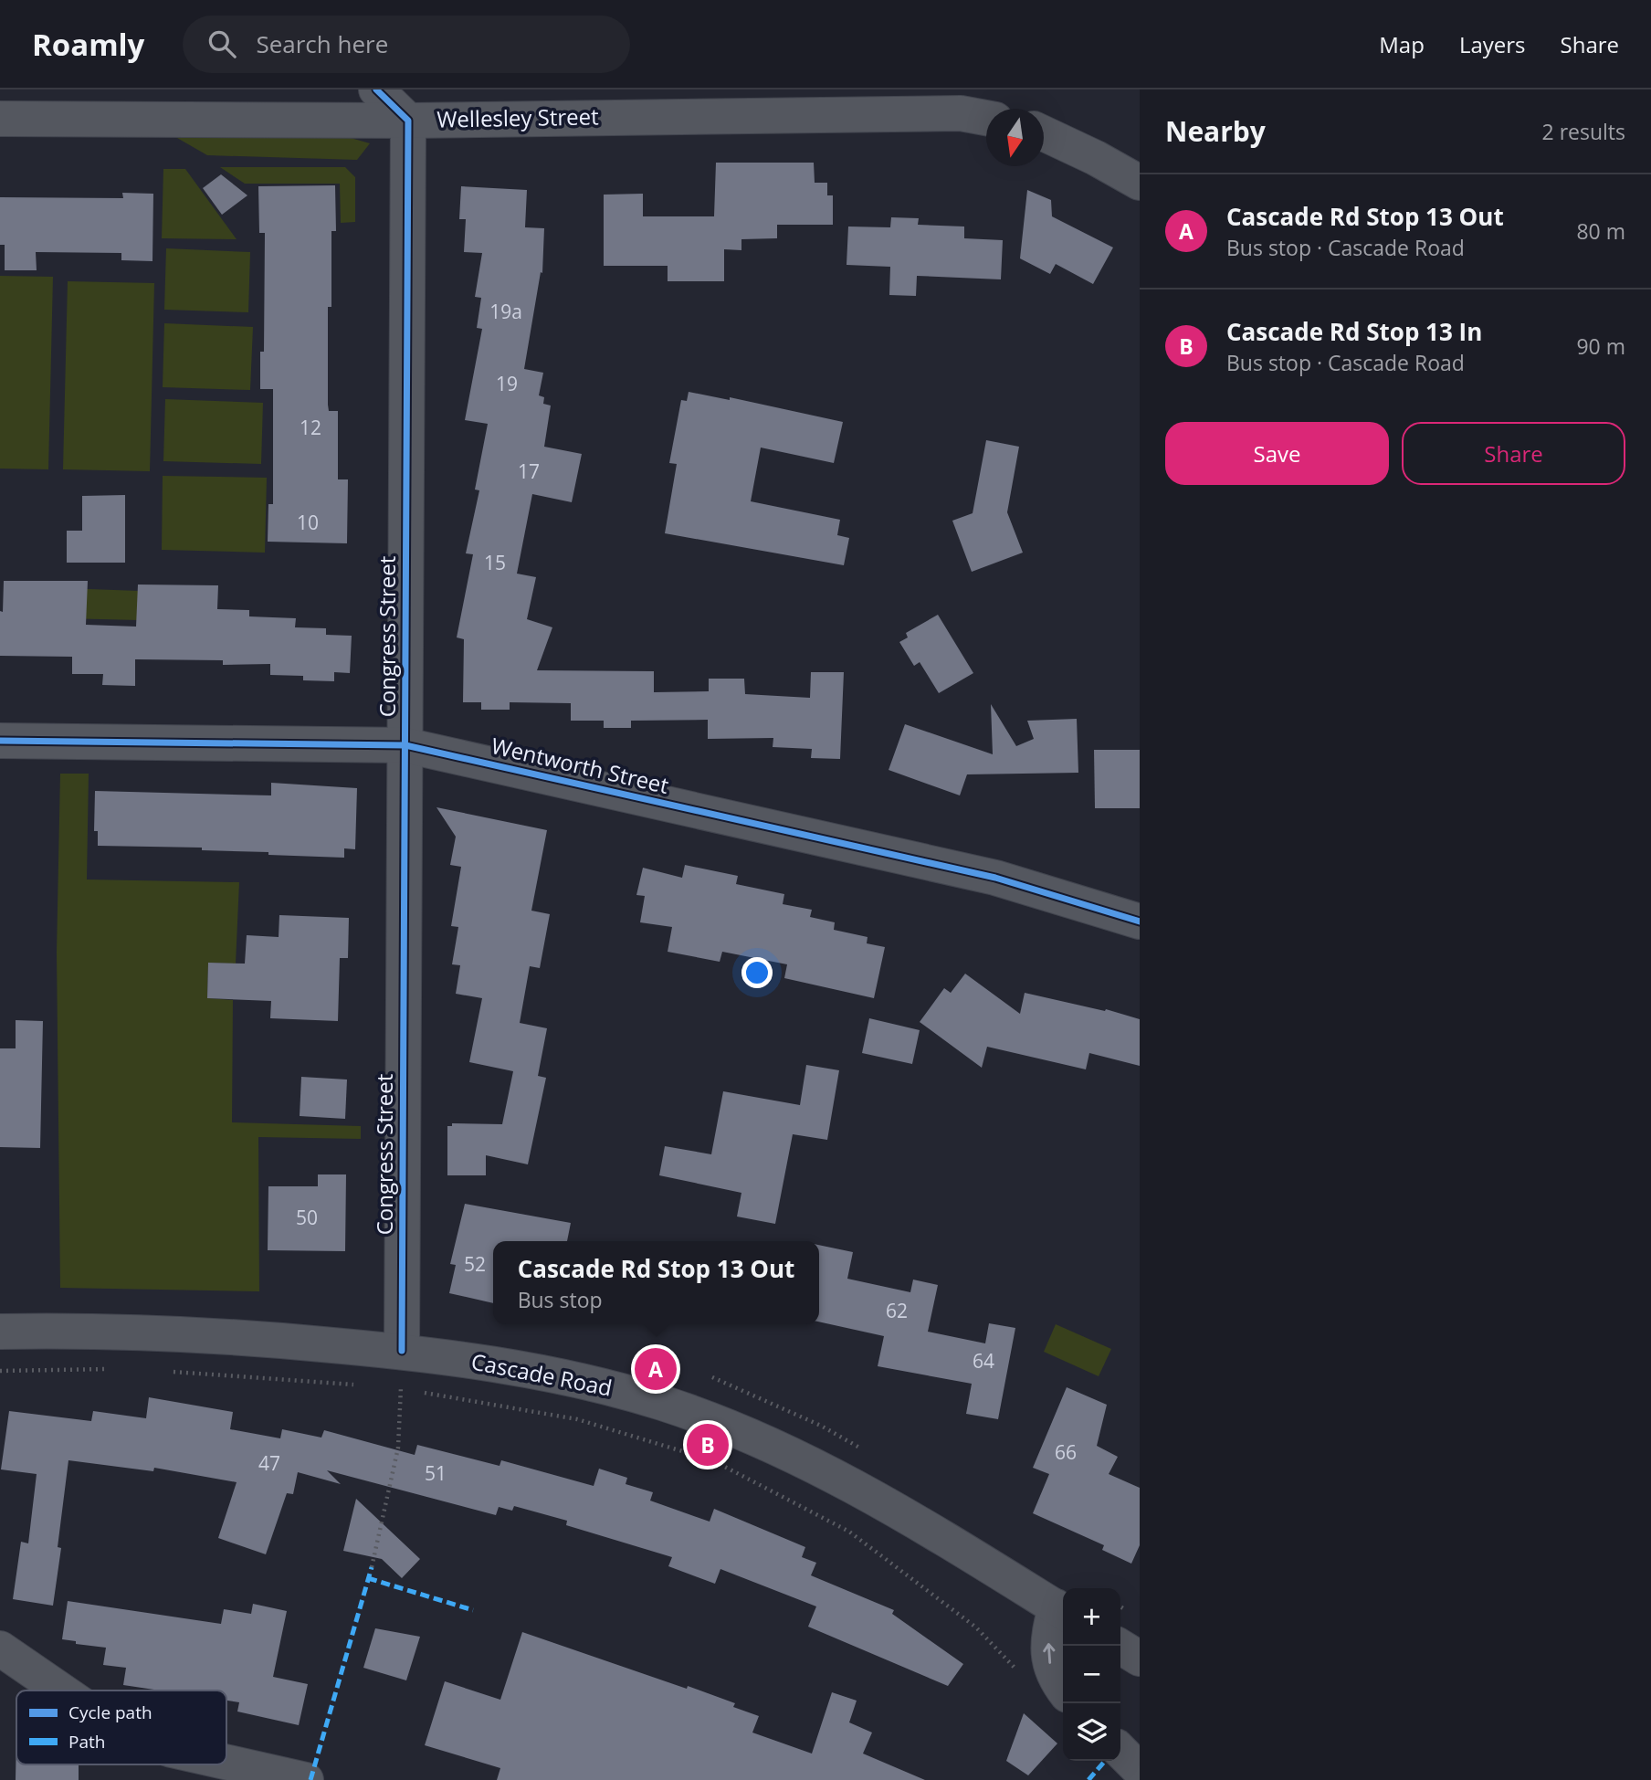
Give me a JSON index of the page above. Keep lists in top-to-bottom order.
{
  "streets": {
    "street": [
      "Wellesley Street",
      "Congress Street",
      "Wentworth Street",
      "Cascade Road"
    ]
  },
  "crossings": [
    ["Wellesley Street", "Congress Street"],
    ["Congress Street", "Wentworth Street"],
    ["Congress Street", "Cascade Road"]
  ],
  "house_numbers": [
    "19a",
    "19",
    "12",
    "17",
    "10",
    "15",
    "50",
    "52",
    "62",
    "64",
    "66",
    "47",
    "51"
  ],
  "legend": ["Cycle path", "Path"],
  "north": "bottom",
  "page": {
    "header": "Roamly",
    "search": "Search here",
    "nav": ["Map", "Layers", "Share"],
    "heading": ["Nearby", "2 results"],
    "list": [
      {
        "mark": "A",
        "name": "Cascade Rd Stop 13 Out",
        "note": "Bus stop · Cascade Road",
        "value": "80 m"
      },
      {
        "mark": "B",
        "name": "Cascade Rd Stop 13 In",
        "note": "Bus stop · Cascade Road",
        "value": "90 m"
      }
    ],
    "buttons": ["Save", "Share"],
    "popup": ["Cascade Rd Stop 13 Out", "Bus stop"],
    "pins": ["A", "B"],
    "map_buttons": ["+", "−"]
  }
}
